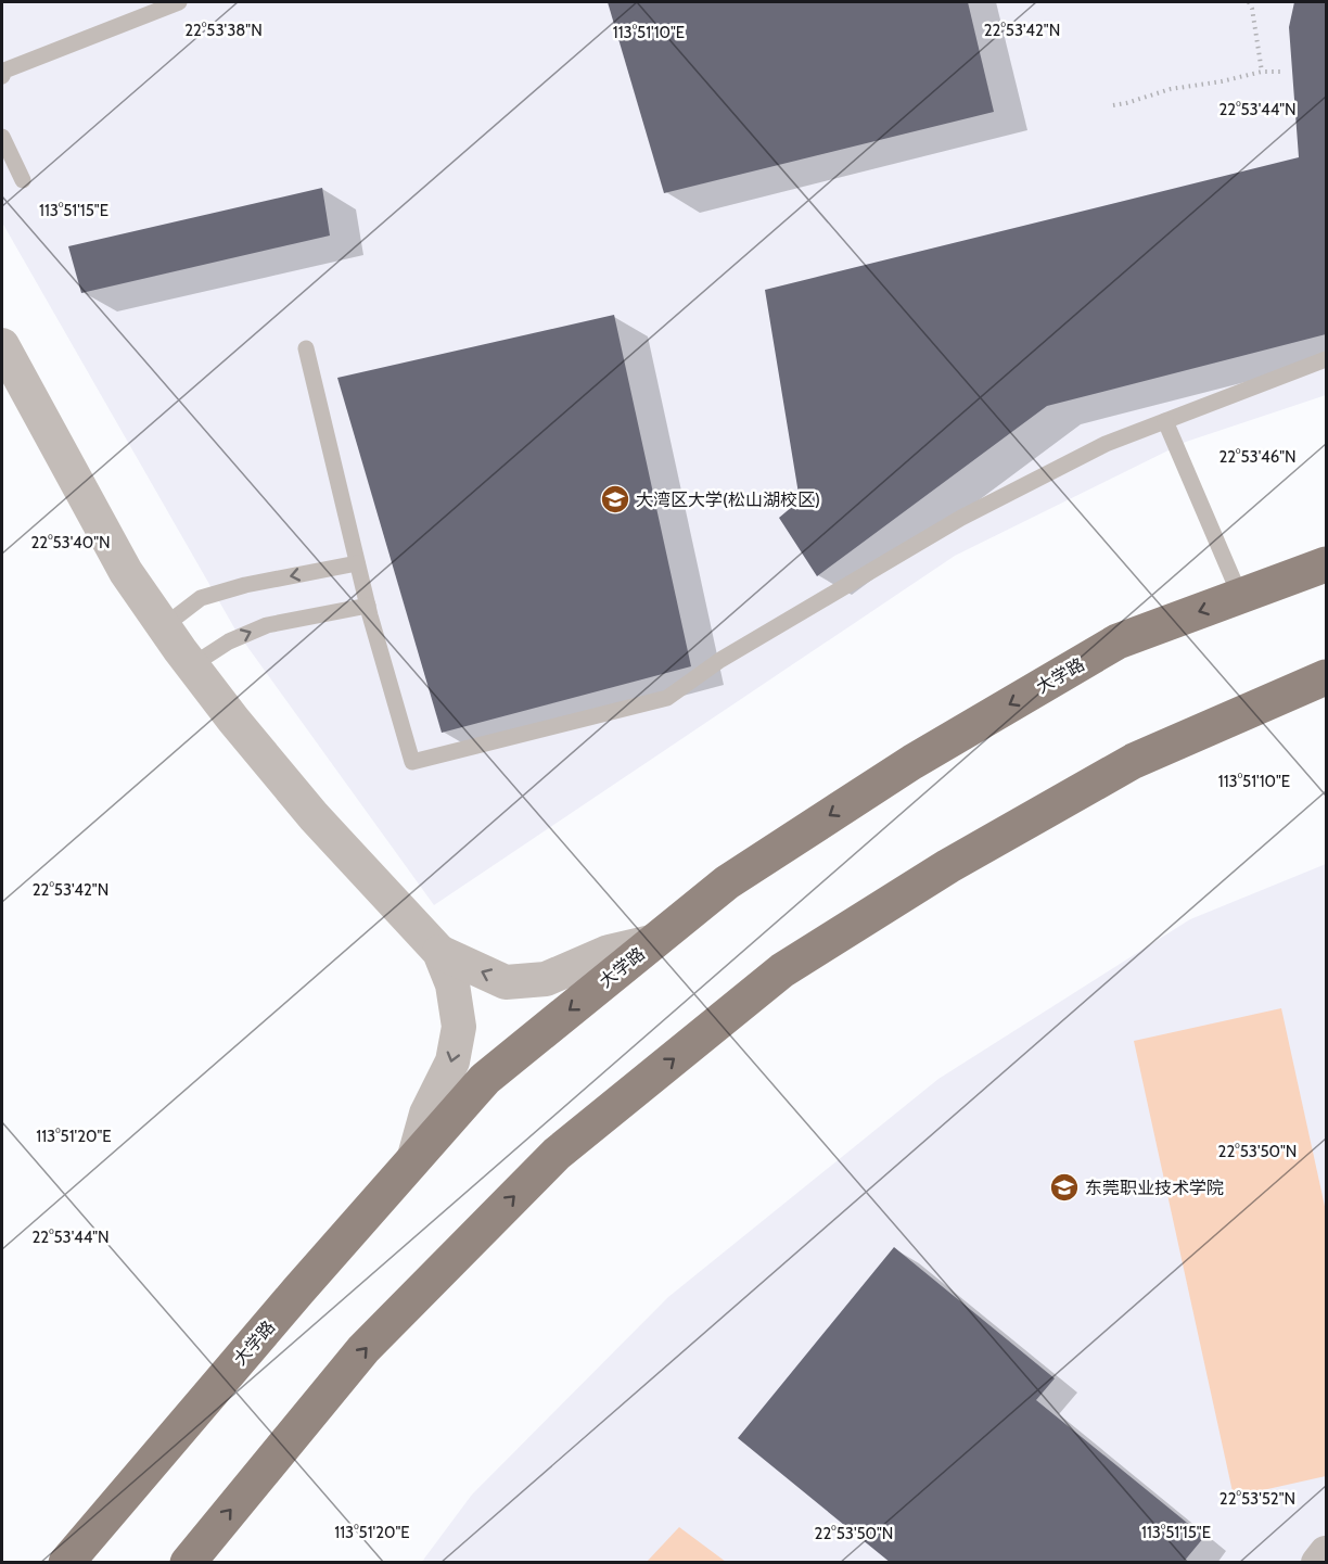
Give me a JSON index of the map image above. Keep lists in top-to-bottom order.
{
  "streets": {
    "main road": ["大学路"]
  },
  "places": {
    "school or university": ["大湾区大学(松山湖校区)", "东莞职业技术学院"]
  },
  "coordinates": [
    "22°53'38\"N",
    "22°53'42\"N",
    "113°51'10\"E",
    "22°53'44\"N",
    "113°51'15\"E",
    "22°53'46\"N",
    "22°53'40\"N",
    "113°51'20\"E",
    "22°53'50\"N",
    "22°53'52\"N"
  ]
}
